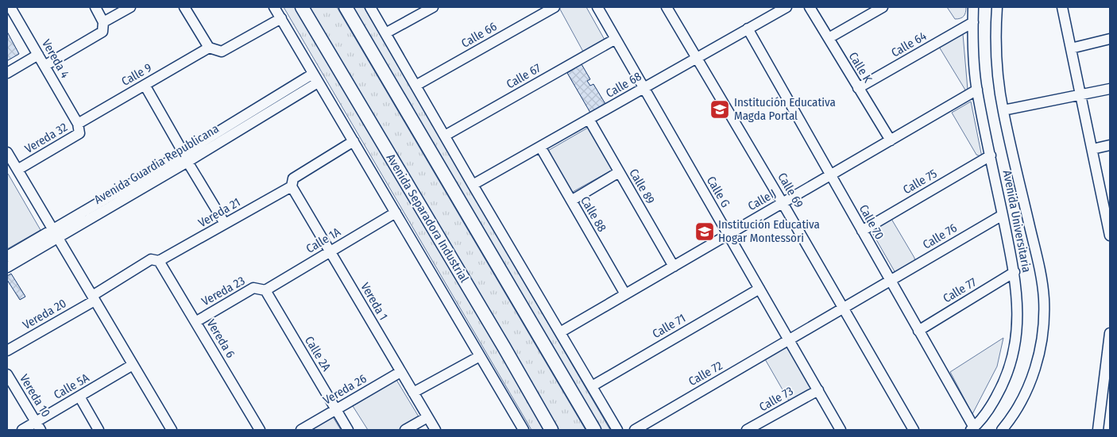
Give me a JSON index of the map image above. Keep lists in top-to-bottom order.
{
  "streets": {
    "main road": ["Avenida Separadora Industrial"],
    "street": [
      "Calle 66",
      "Calle 64",
      "Vereda 4",
      "Calle K",
      "Calle 9",
      "Calle 67",
      "Calle 68",
      "Vereda 32",
      "Avenida Guardia Republicana",
      "Calle 75",
      "Calle 89",
      "Calle 69",
      "Calle G",
      "Calle J",
      "Vereda 21",
      "Calle 88",
      "Avenida Universitaria",
      "Calle 70",
      "Calle 76",
      "Calle 1A",
      "Calle 77",
      "Vereda 23",
      "Vereda 1",
      "Vereda 20",
      "Calle 71",
      "Vereda 6",
      "Calle 2A",
      "Calle 72",
      "Calle 5A",
      "Vereda 26",
      "Vereda 10",
      "Calle 73"
    ]
  },
  "crossings": [
    ["Calle 64", "Calle K"],
    ["Calle 64", "Avenida Universitaria"],
    ["Vereda 4", "Calle 9"],
    ["Vereda 4", "Vereda 32"],
    ["Calle K", "Calle J"],
    ["Calle 9", "Vereda 32"],
    ["Calle 67", "Calle G"],
    ["Calle 68", "Calle 89"],
    ["Calle 68", "Calle 69"],
    ["Calle 68", "Calle G"],
    ["Calle 68", "Calle 88"],
    ["Calle 68", "Calle 70"],
    ["Avenida Guardia Republicana", "Avenida Separadora Industrial"],
    ["Calle 75", "Avenida Universitaria"],
    ["Calle 75", "Calle 70"],
    ["Calle 89", "Calle J"],
    ["Calle 69", "Calle J"],
    ["Calle 69", "Calle 76"],
    ["Calle 69", "Calle 72"],
    ["Calle G", "Calle J"],
    ["Calle G", "Calle 71"],
    ["Calle G", "Calle 72"],
    ["Calle G", "Calle 73"],
    ["Calle J", "Calle 88"],
    ["Calle J", "Avenida Universitaria"],
    ["Calle J", "Calle 70"],
    ["Vereda 21", "Avenida Separadora Industrial"],
    ["Vereda 21", "Vereda 1"],
    ["Vereda 21", "Vereda 20"],
    ["Vereda 21", "Vereda 6"],
    ["Avenida Separadora Industrial", "Calle 1A"],
    ["Avenida Universitaria", "Calle 70"],
    ["Avenida Universitaria", "Calle 76"],
    ["Avenida Universitaria", "Calle 77"],
    ["Calle 70", "Calle 76"],
    ["Calle 70", "Calle 77"],
    ["Calle 76", "Calle 72"],
    ["Calle 1A", "Vereda 23"],
    ["Calle 1A", "Vereda 1"],
    ["Calle 1A", "Calle 2A"],
    ["Vereda 23", "Vereda 6"],
    ["Vereda 23", "Calle 2A"],
    ["Vereda 1", "Vereda 26"],
    ["Calle 2A", "Vereda 26"],
    ["Calle 5A", "Vereda 10"]
  ],
  "places": {
    "school or university": ["Institución Educativa Magda Portal", "Institución Educativa Hogar Montessori"]
  }
}
